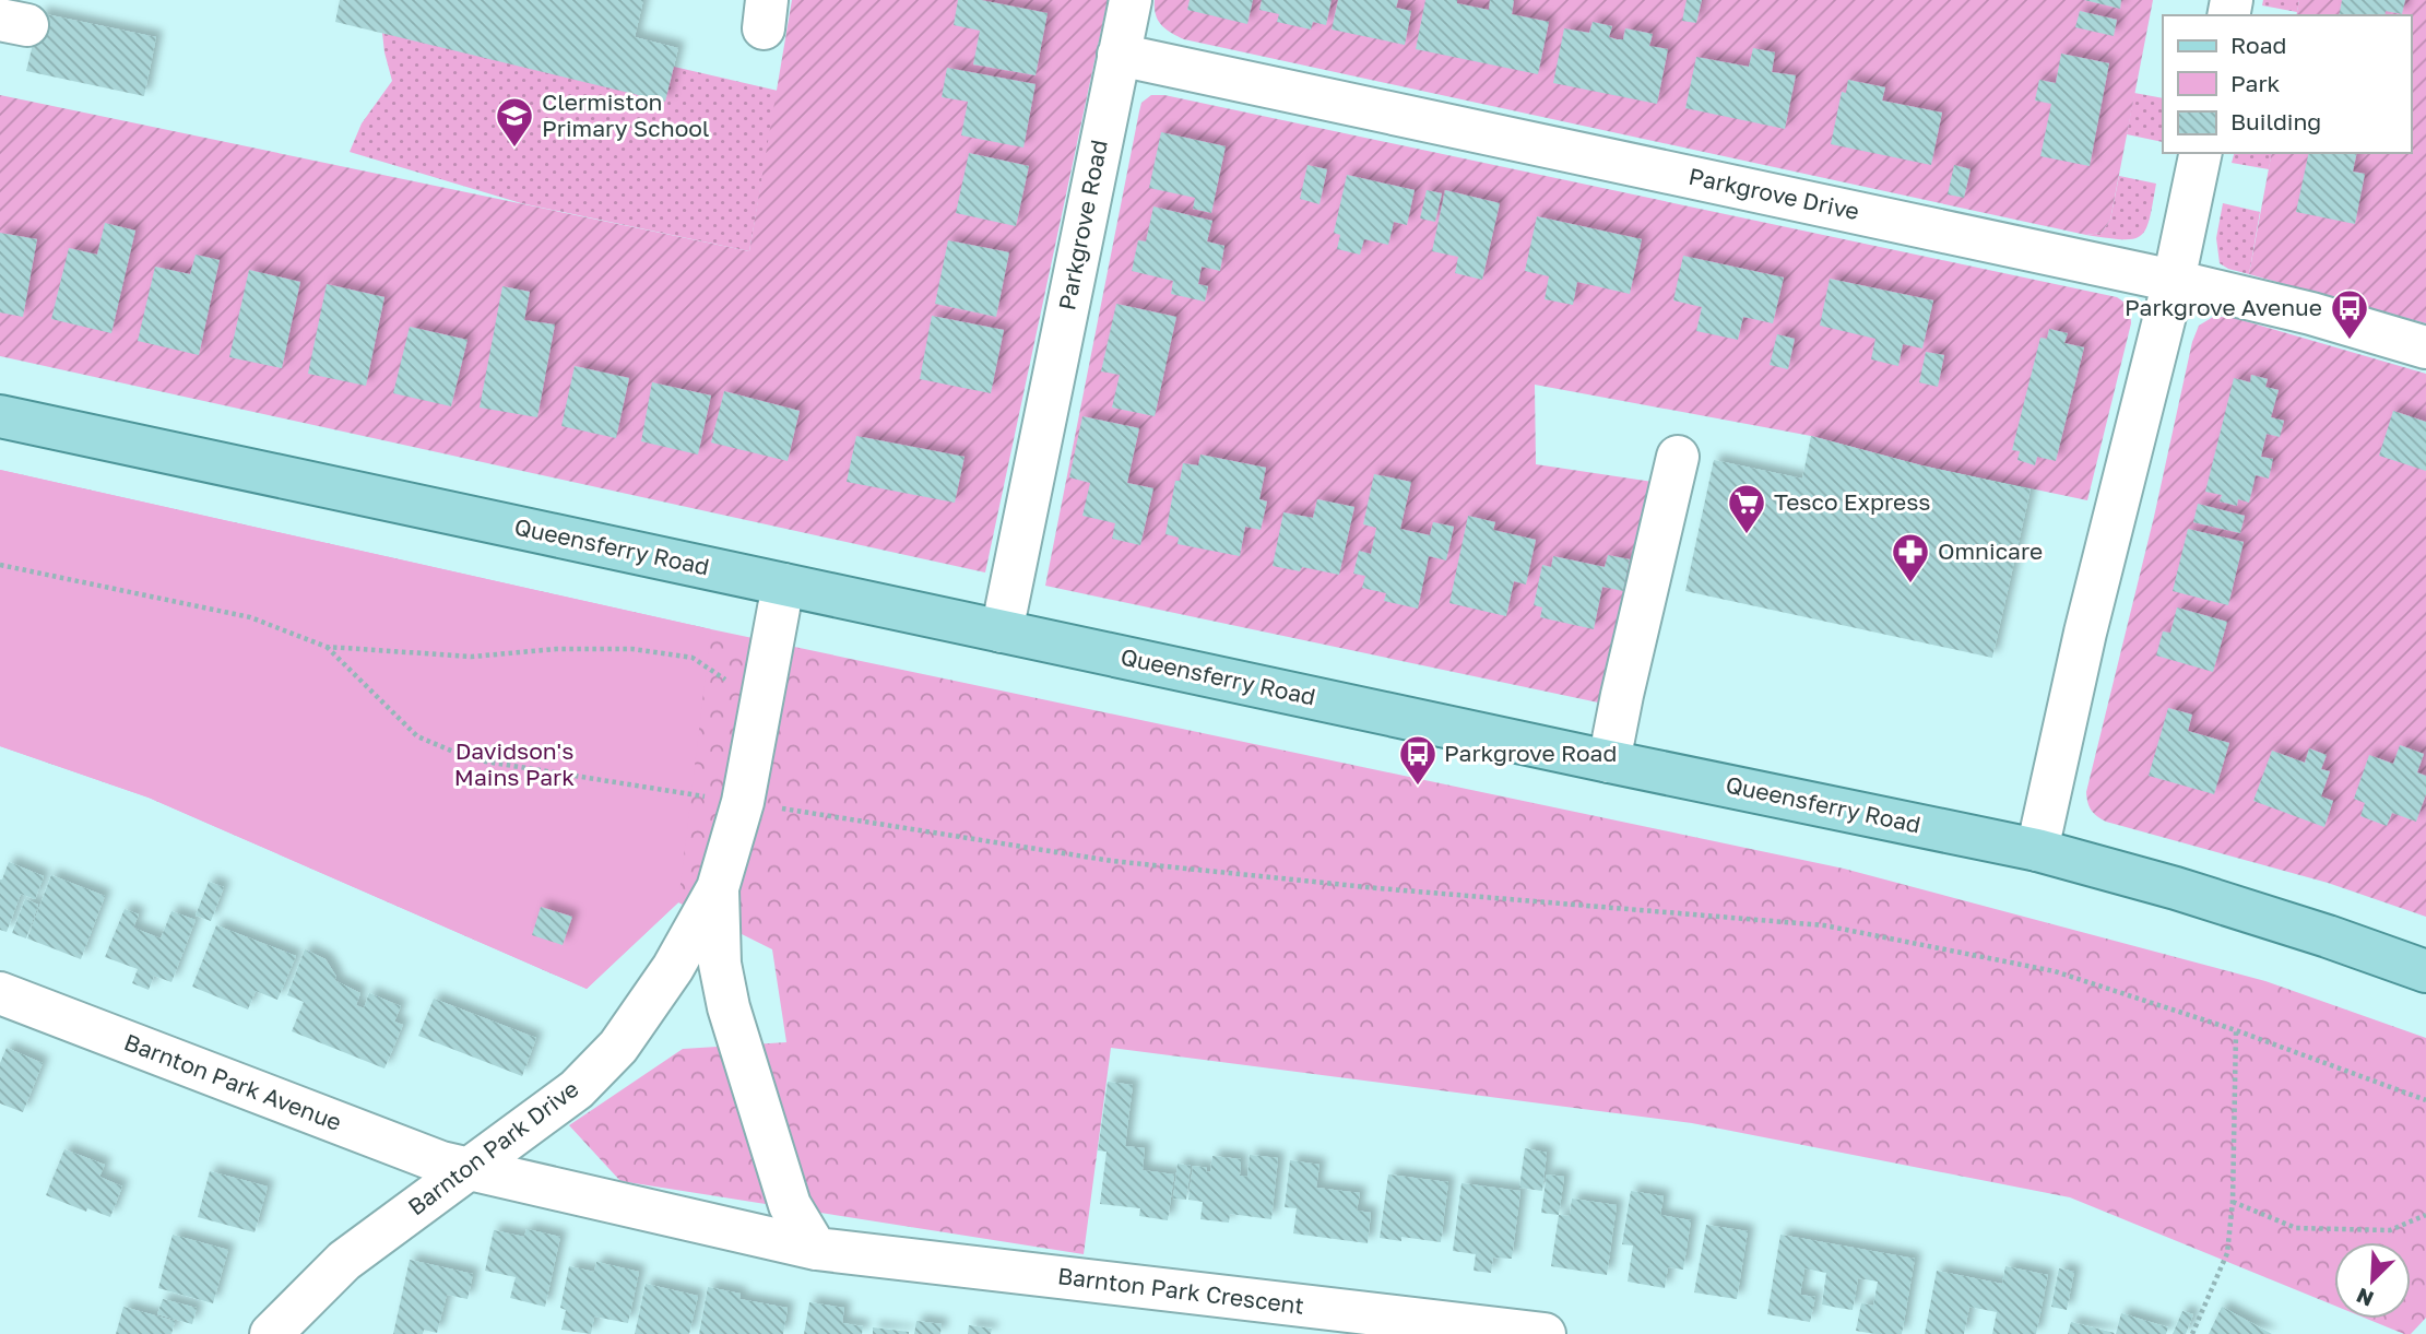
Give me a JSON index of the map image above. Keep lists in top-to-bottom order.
{
  "streets": {
    "main road": ["Queensferry Road"],
    "street": [
      "Parkgrove Drive",
      "Parkgrove Road",
      "Barnton Park Avenue",
      "Barnton Park Drive",
      "Barnton Park Crescent"
    ]
  },
  "crossings": [
    ["Parkgrove Drive", "Parkgrove Road"],
    ["Parkgrove Road", "Queensferry Road"],
    ["Queensferry Road", "Barnton Park Drive"],
    ["Barnton Park Avenue", "Barnton Park Drive"],
    ["Barnton Park Avenue", "Barnton Park Crescent"],
    ["Barnton Park Drive", "Barnton Park Crescent"]
  ],
  "parks": ["Davidson's Mains Park"],
  "places": {
    "school or university": ["Clermiston Primary School"],
    "bus stop": ["Parkgrove Avenue", "Parkgrove Road"],
    "supermarket": ["Tesco Express"],
    "pharmacy": ["Omnicare"]
  },
  "legend": ["Road", "Park", "Building"],
  "north": "bottom left"
}
